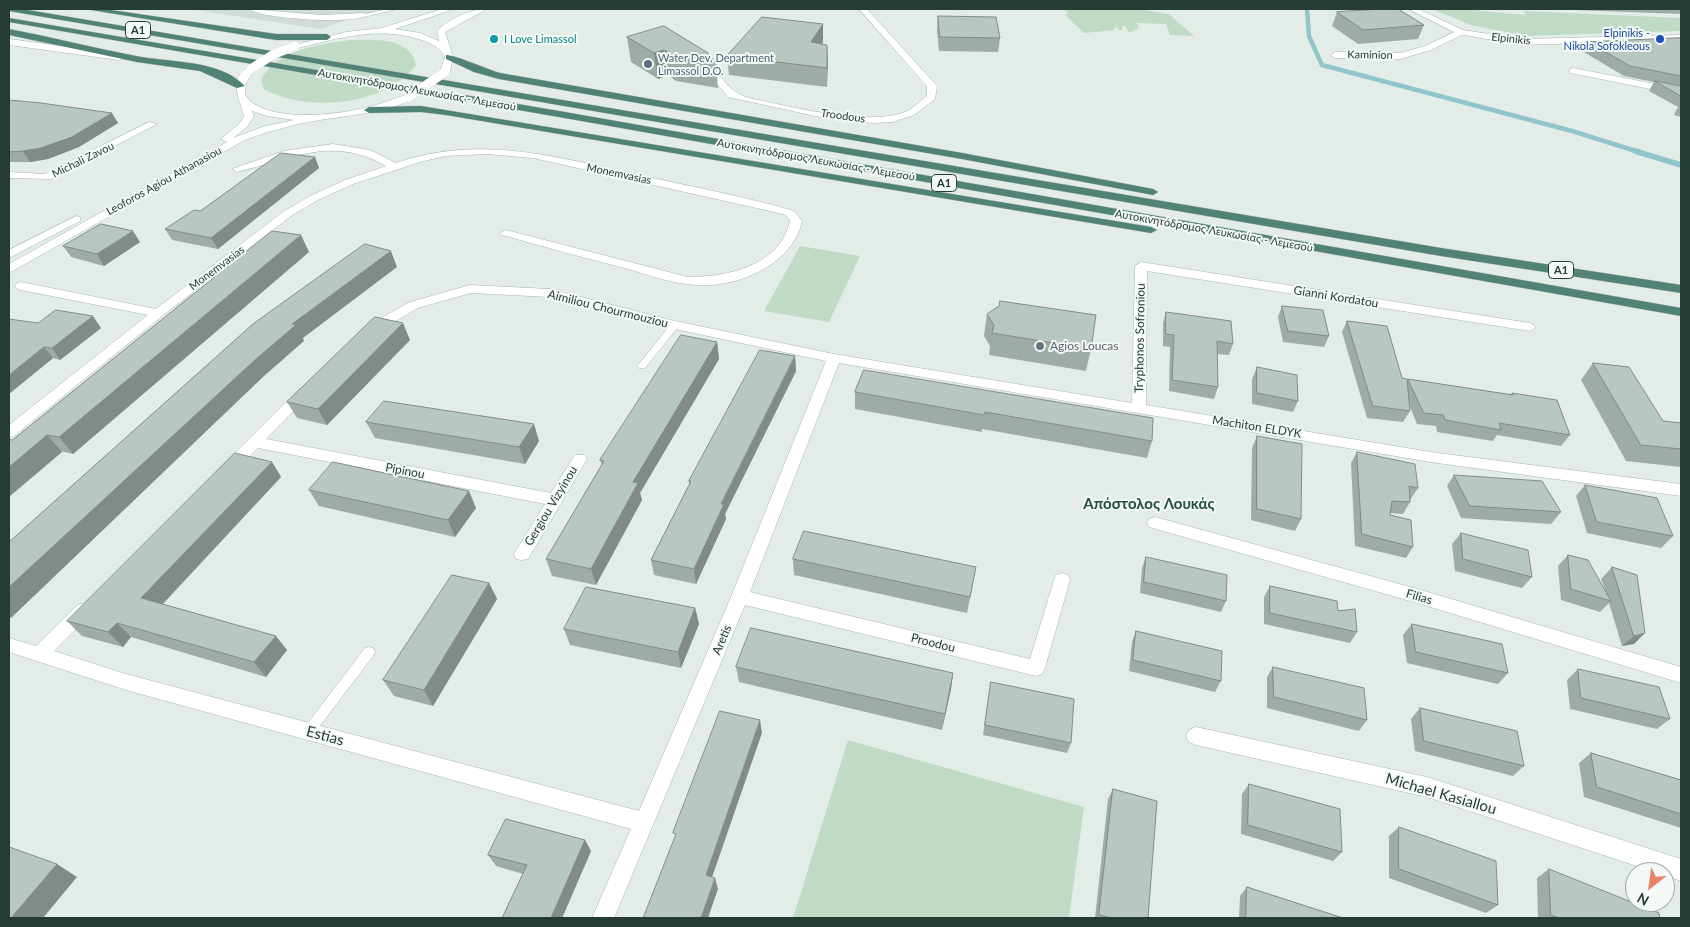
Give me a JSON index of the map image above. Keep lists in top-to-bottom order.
{
  "streets": {
    "highway": ["A1", "Αυτοκινητόδρομος Λευκωσίας - Λεμεσού"],
    "street": [
      "Elpinikis",
      "Kaminion",
      "Troodous",
      "Michali Zavou",
      "Monemvasias",
      "Leoforos Agiou Athanasiou",
      "Gianni Kordatou",
      "Aimiliou Chourmouziou",
      "Tryphonos Sofroniou",
      "Machiton ELDYK",
      "Pipinou",
      "Gergiou Vizyinou",
      "Filias",
      "Aretis",
      "Proodou",
      "Estias",
      "Michael Kasiallou"
    ]
  },
  "crossings": [
    ["Elpinikis", "Kaminion"],
    ["Gianni Kordatou", "Tryphonos Sofroniou"],
    ["Aimiliou Chourmouziou", "Machiton ELDYK"],
    ["Aimiliou Chourmouziou", "Aretis"],
    ["Tryphonos Sofroniou", "Machiton ELDYK"],
    ["Machiton ELDYK", "Aretis"],
    ["Pipinou", "Gergiou Vizyinou"],
    ["Aretis", "Proodou"],
    ["Aretis", "Estias"]
  ],
  "districts": ["Απόστολος Λουκάς"],
  "places": [
    "I Love Limassol",
    "Elpinikis - Nikola Sofokleous",
    "Water Dev. Department Limassol D.O.",
    "Agios Loucas"
  ],
  "north": "bottom left"
}
